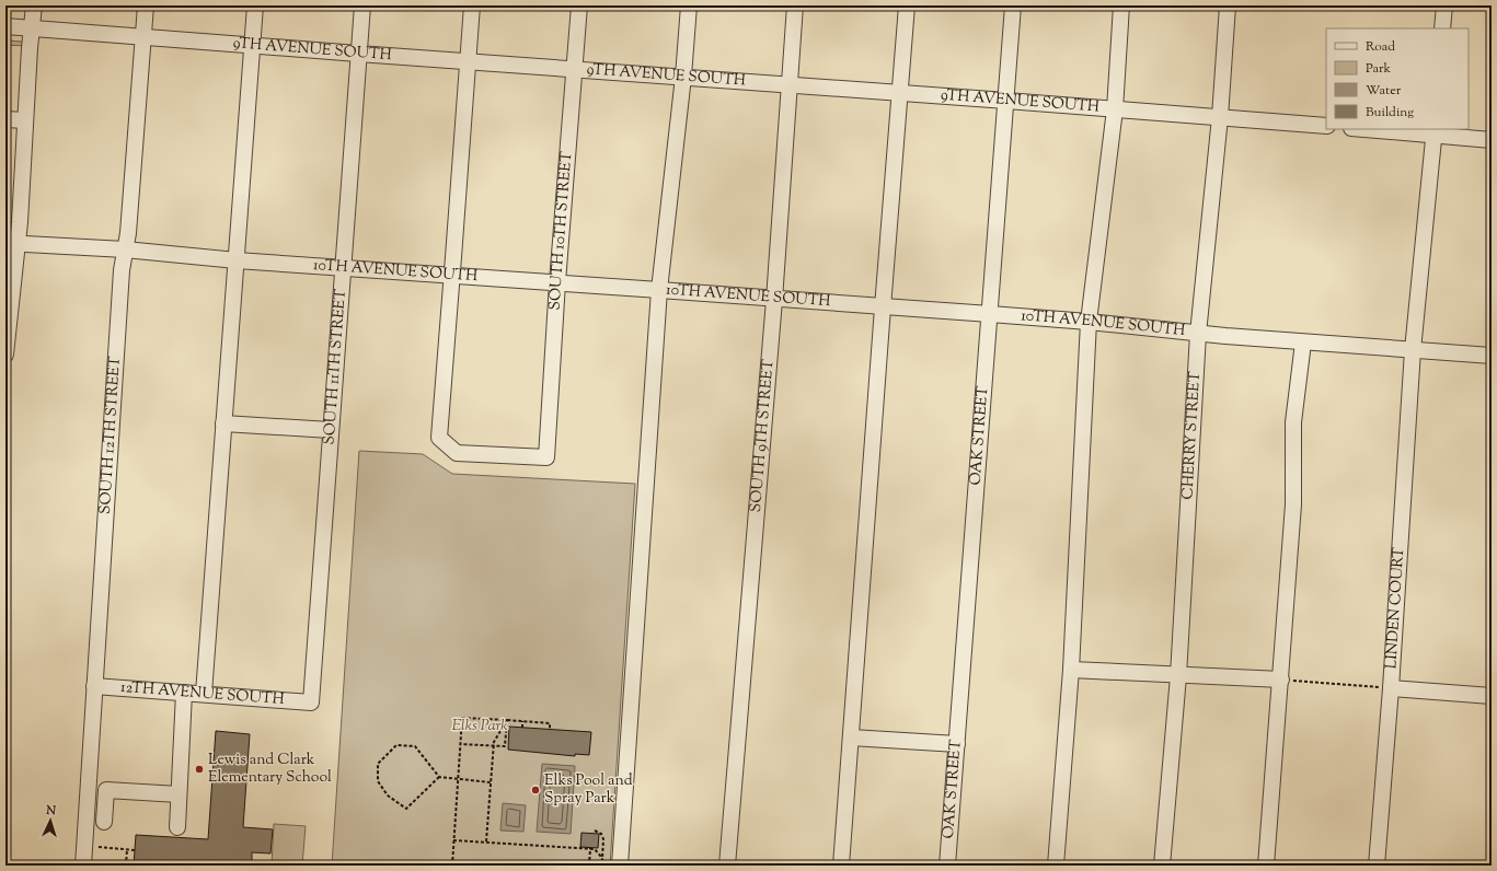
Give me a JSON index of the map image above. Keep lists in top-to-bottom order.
{
  "streets": {
    "street": [
      "9TH AVENUE SOUTH",
      "SOUTH 10TH STREET",
      "10TH AVENUE SOUTH",
      "SOUTH 11TH STREET",
      "SOUTH 12TH STREET",
      "SOUTH 9TH STREET",
      "OAK STREET",
      "CHERRY STREET",
      "LINDEN COURT",
      "12TH AVENUE SOUTH"
    ]
  },
  "crossings": [
    ["9TH AVENUE SOUTH", "SOUTH 10TH STREET"],
    ["9TH AVENUE SOUTH", "SOUTH 11TH STREET"],
    ["9TH AVENUE SOUTH", "SOUTH 12TH STREET"],
    ["9TH AVENUE SOUTH", "SOUTH 9TH STREET"],
    ["9TH AVENUE SOUTH", "OAK STREET"],
    ["9TH AVENUE SOUTH", "CHERRY STREET"],
    ["SOUTH 10TH STREET", "10TH AVENUE SOUTH"],
    ["10TH AVENUE SOUTH", "SOUTH 11TH STREET"],
    ["10TH AVENUE SOUTH", "SOUTH 12TH STREET"],
    ["10TH AVENUE SOUTH", "SOUTH 9TH STREET"],
    ["10TH AVENUE SOUTH", "OAK STREET"],
    ["10TH AVENUE SOUTH", "CHERRY STREET"],
    ["10TH AVENUE SOUTH", "LINDEN COURT"],
    ["SOUTH 11TH STREET", "12TH AVENUE SOUTH"],
    ["SOUTH 12TH STREET", "12TH AVENUE SOUTH"]
  ],
  "parks": ["Elks Park"],
  "places": ["Lewis and Clark Elementary School", "Elks Pool and Spray Park"],
  "legend": [
    "Road",
    "Park",
    "Water",
    "Building"
  ],
  "north": "top"
}
